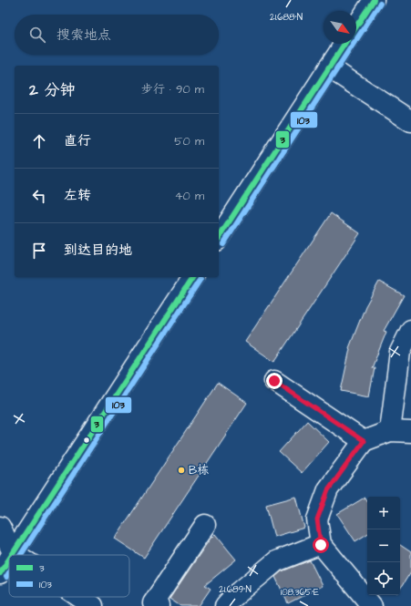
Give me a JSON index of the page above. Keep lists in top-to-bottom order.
{
  "places": ["B栋"],
  "lines": ["transit line 3", "transit line 103"],
  "legend": ["3", "103"],
  "north": "bottom right",
  "page": {
    "search": "搜索地点",
    "heading": ["2 分钟", "步行 · 90 m"],
    "list": [
      ["直行", "50 m"],
      ["左转", "40 m"],
      "到达目的地"
    ],
    "map_buttons": ["+", "−"]
  },
  "coordinates": ["21.688°N", "21.689°N", "108.365°E"]
}
